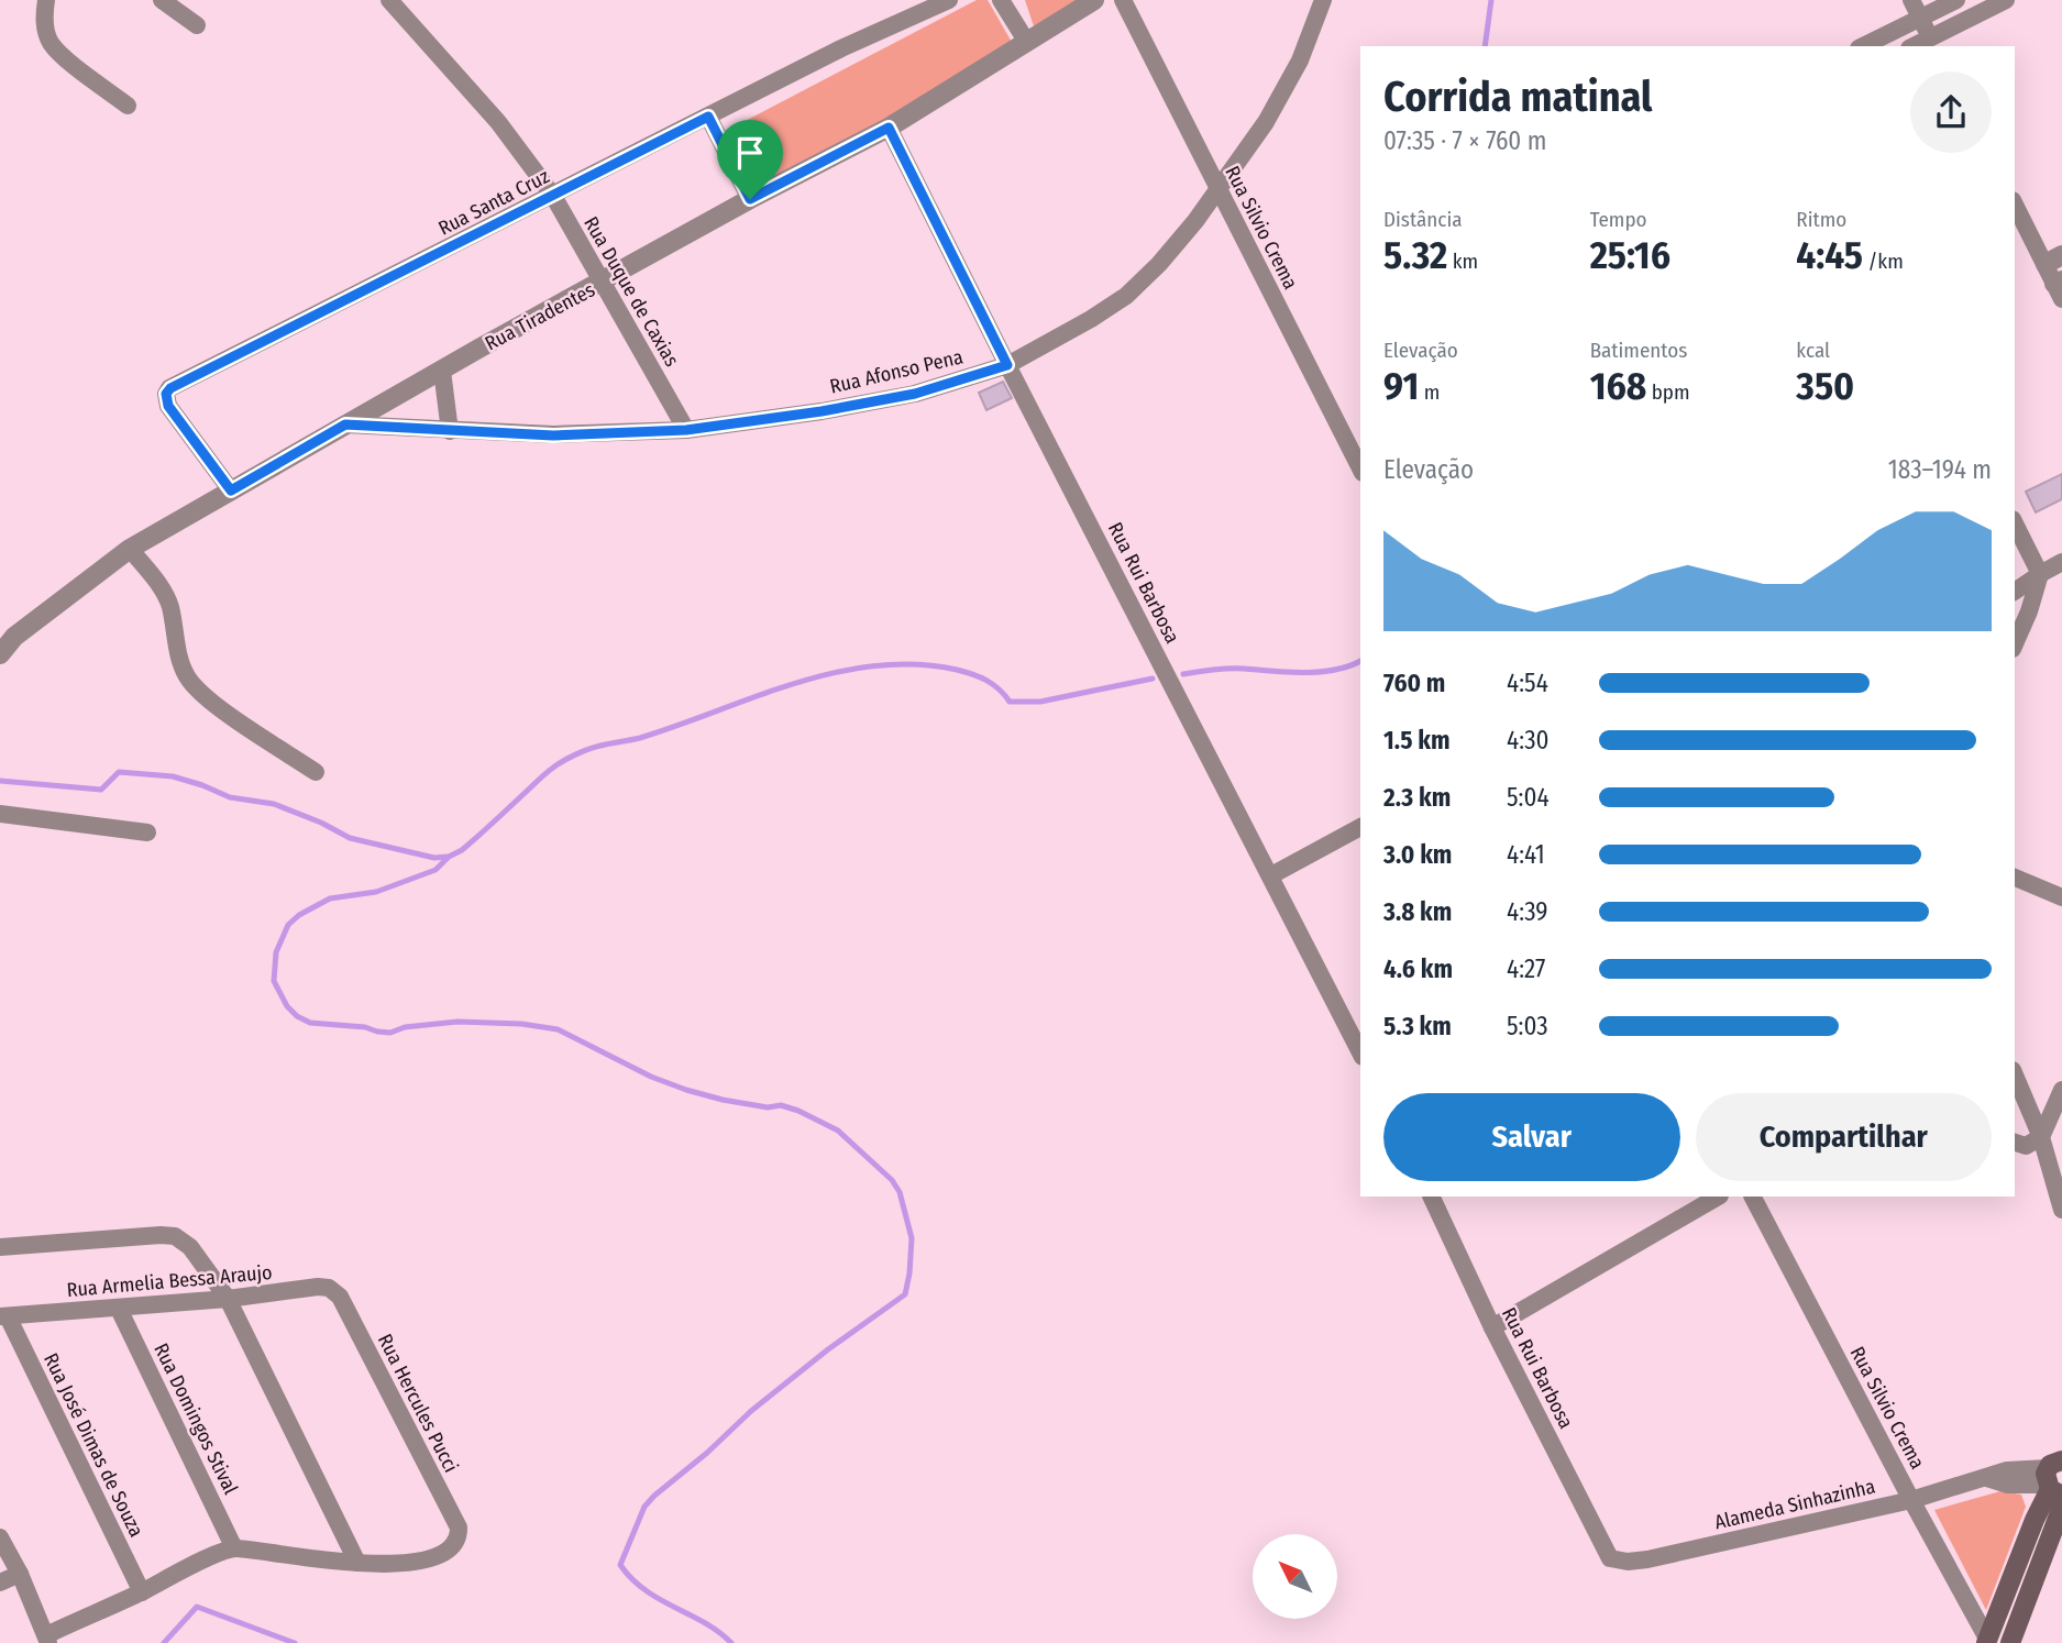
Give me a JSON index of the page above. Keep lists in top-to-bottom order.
{
  "streets": {
    "street": [
      "Rua Santa Cruz",
      "Rua Silvio Crema",
      "Rua Duque de Caxias",
      "Rua Tiradentes",
      "Rua Afonso Pena",
      "Rua Rui Barbosa",
      "Rua Armelia Bessa Araujo",
      "Rua Hercules Pucci",
      "Rua Domingos Stival",
      "Rua José Dimas de Souza",
      "Alameda Sinhazinha"
    ]
  },
  "crossings": [
    ["Rua Santa Cruz", "Rua Duque de Caxias"],
    ["Rua Santa Cruz", "Rua Tiradentes"],
    ["Rua Silvio Crema", "Rua Afonso Pena"],
    ["Rua Silvio Crema", "Alameda Sinhazinha"],
    ["Rua Duque de Caxias", "Rua Tiradentes"],
    ["Rua Duque de Caxias", "Rua Afonso Pena"],
    ["Rua Tiradentes", "Rua Afonso Pena"],
    ["Rua Tiradentes", "Rua Rui Barbosa"],
    ["Rua Afonso Pena", "Rua Rui Barbosa"],
    ["Rua Rui Barbosa", "Alameda Sinhazinha"],
    ["Rua Armelia Bessa Araujo", "Rua Hercules Pucci"],
    ["Rua Armelia Bessa Araujo", "Rua Domingos Stival"],
    ["Rua Armelia Bessa Araujo", "Rua José Dimas de Souza"]
  ],
  "north": "top left",
  "page": {
    "heading": ["Corrida matinal", "07:35 · 7 × 760 m"],
    "stats": [
      ["Distância", "5.32 km"],
      ["Tempo", "25:16"],
      ["Ritmo", "4:45 /km"],
      ["Elevação", "91 m"],
      ["Batimentos", "168 bpm"],
      ["kcal", "350"]
    ],
    "chart": ["Elevação", "183–194 m"],
    "list": [
      {
        "name": "760 m",
        "note": "4:54"
      },
      {
        "name": "1.5 km",
        "note": "4:30"
      },
      {
        "name": "2.3 km",
        "note": "5:04"
      },
      {
        "name": "3.0 km",
        "note": "4:41"
      },
      {
        "name": "3.8 km",
        "note": "4:39"
      },
      {
        "name": "4.6 km",
        "note": "4:27"
      },
      {
        "name": "5.3 km",
        "note": "5:03"
      }
    ],
    "buttons": ["Salvar", "Compartilhar"]
  }
}
